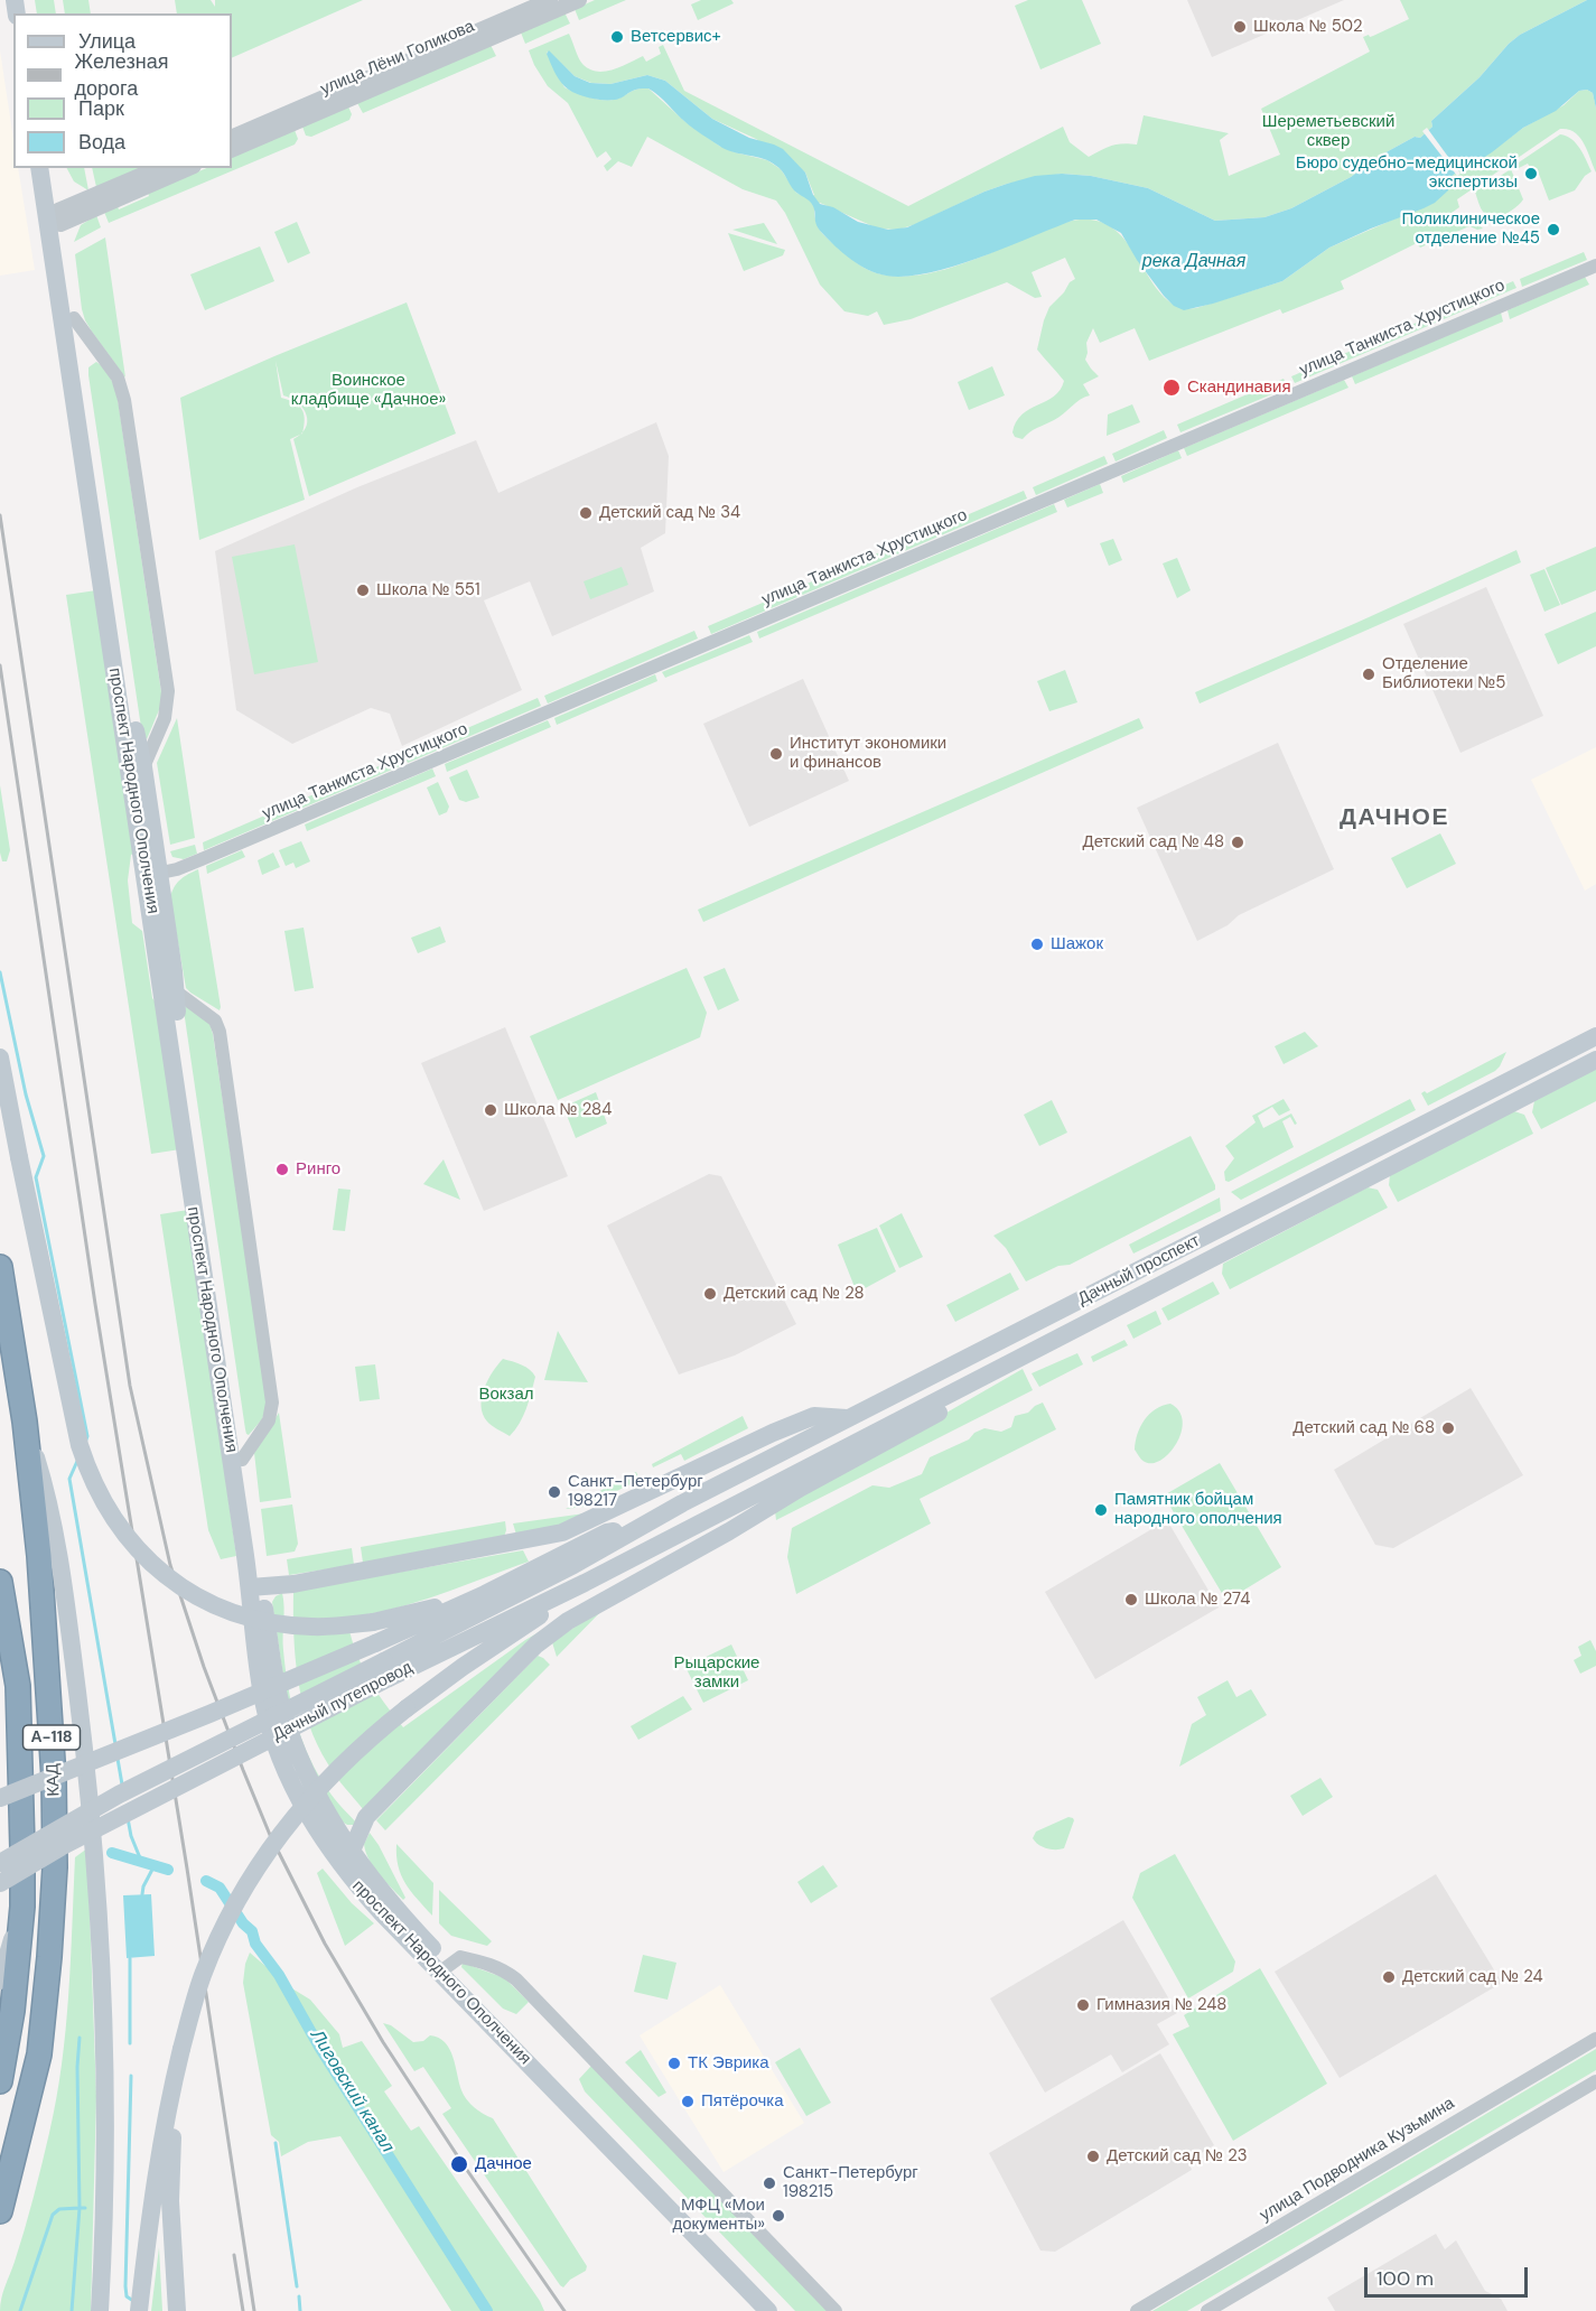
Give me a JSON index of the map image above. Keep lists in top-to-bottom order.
{
  "streets": {
    "highway": ["А-118", "КАД"],
    "main road": ["проспект Народного Ополчения", "Дачный проспект", "Дачный путепровод"],
    "street": ["улица Лёни Голикова", "улица Танкиста Хрустицкого", "улица Подводника Кузьмина"]
  },
  "crossings": [
    ["улица Танкиста Хрустицкого", "проспект Народного Ополчения"],
    ["Дачный проспект", "Дачный путепровод"]
  ],
  "districts": ["ДАЧНОЕ"],
  "water": ["река Дачная", "Лиговский канал"],
  "parks": [
    "Шереметьевский сквер",
    "Воинское кладбище «Дачное»",
    "Вокзал",
    "Рыцарские замки"
  ],
  "places": [
    "Школа № 502",
    "Ветсервис+",
    "Бюро судебно-медицинской экспертизы",
    "Поликлиническое отделение №45",
    "Скандинавия",
    "Детский сад № 34",
    "Школа № 551",
    "Отделение Библиотеки №5",
    "Институт экономики и финансов",
    "Детский сад № 48",
    "Шажок",
    "Школа № 284",
    "Ринго",
    "Детский сад № 28",
    "Детский сад № 68",
    "Санкт-Петербург 198217",
    "Памятник бойцам народного ополчения",
    "Школа № 274",
    "Детский сад № 24",
    "Гимназия № 248",
    "ТК Эврика",
    "Пятёрочка",
    "Детский сад № 23",
    "Дачное",
    "Санкт-Петербург 198215",
    "МФЦ «Мои документы»"
  ],
  "legend": [
    "Улица",
    "Железная дорога",
    "Парк",
    "Вода"
  ],
  "scale_bar": "100 m"
}
